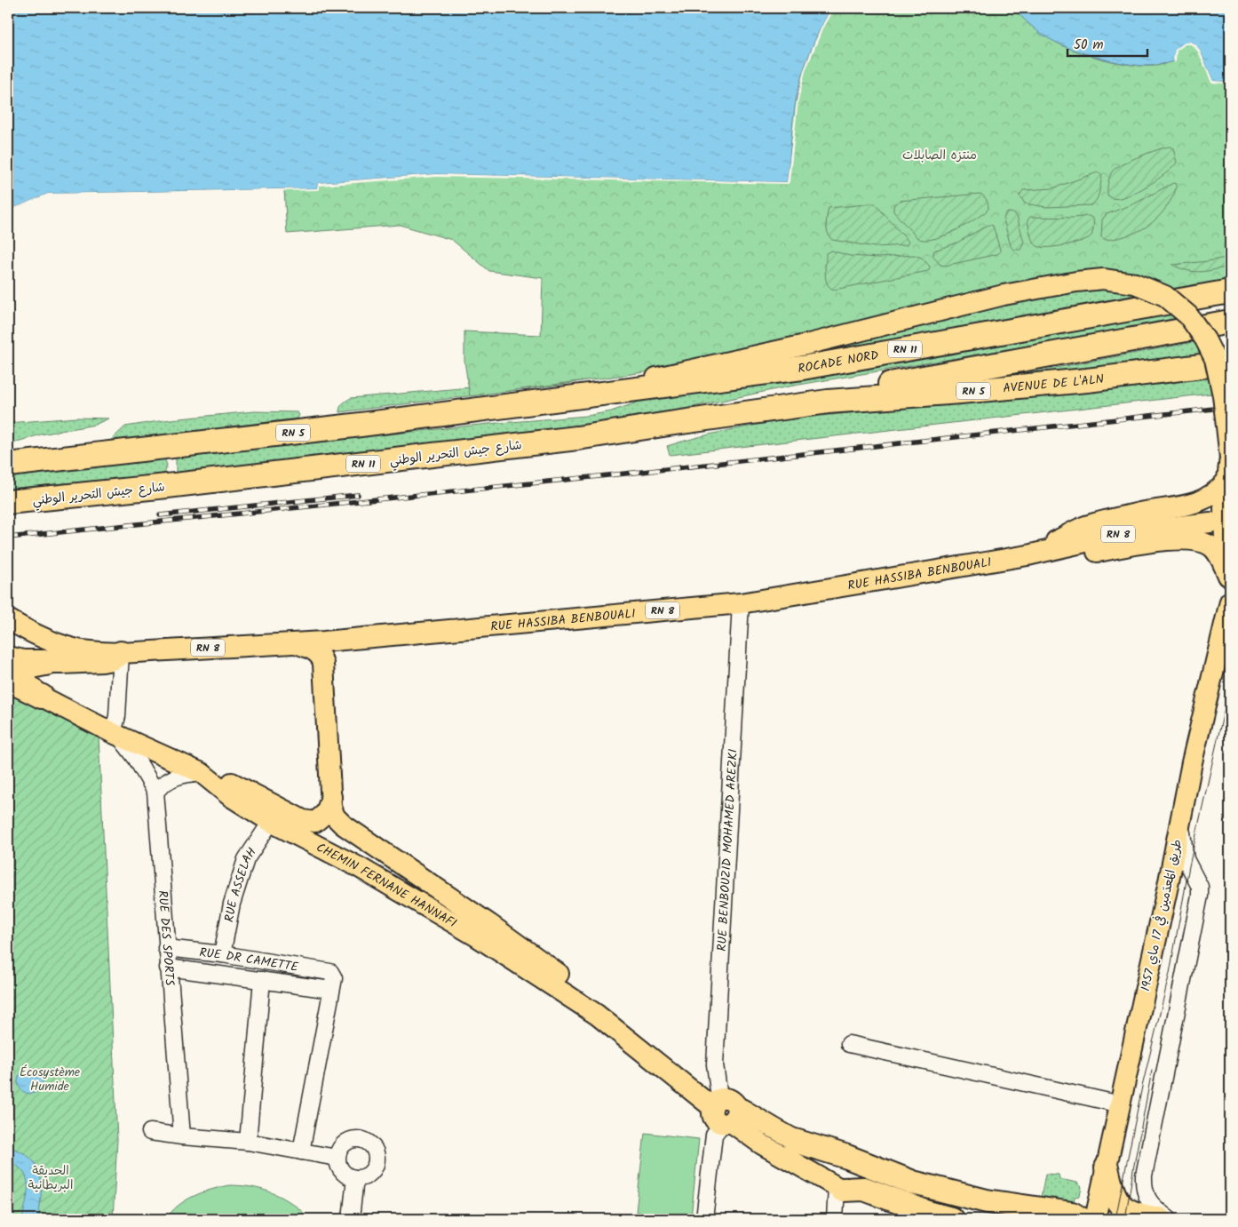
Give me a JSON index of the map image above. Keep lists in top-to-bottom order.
{
  "streets": {
    "highway": [
      "RN 11",
      "ROCADE NORD",
      "AVENUE DE L'ALN",
      "RN 5",
      "شارع جيش التحرير الوطني"
    ],
    "main road": [
      "RN 8",
      "RUE HASSIBA BENBOUALI",
      "CHEMIN FERNANE HANNAFI",
      "طريق المُعدَمين في 17 ماي 1957"
    ],
    "street": [
      "RUE BENBOUZID MOHAMED AREZKI",
      "RUE ASSELAH",
      "RUE DES SPORTS",
      "RUE DR CAMETTE"
    ]
  },
  "crossings": [
    ["RN 11", "AVENUE DE L'ALN"],
    ["RN 11", "شارع جيش التحرير الوطني"],
    ["ROCADE NORD", "RN 5"],
    ["ROCADE NORD", "طريق المُعدَمين في 17 ماي 1957"],
    ["AVENUE DE L'ALN", "شارع جيش التحرير الوطني"],
    ["RN 5", "طريق المُعدَمين في 17 ماي 1957"],
    ["RN 8", "RUE HASSIBA BENBOUALI"],
    ["RUE HASSIBA BENBOUALI", "RUE BENBOUZID MOHAMED AREZKI"],
    ["RUE HASSIBA BENBOUALI", "CHEMIN FERNANE HANNAFI"],
    ["RUE BENBOUZID MOHAMED AREZKI", "CHEMIN FERNANE HANNAFI"],
    ["CHEMIN FERNANE HANNAFI", "RUE ASSELAH"],
    ["RUE ASSELAH", "RUE DR CAMETTE"],
    ["RUE DES SPORTS", "RUE DR CAMETTE"]
  ],
  "parks": ["منتزه الصابلات", "Écosystème Humide", "الحديقة البريطانية"],
  "scale_bar": "50 m"
}
